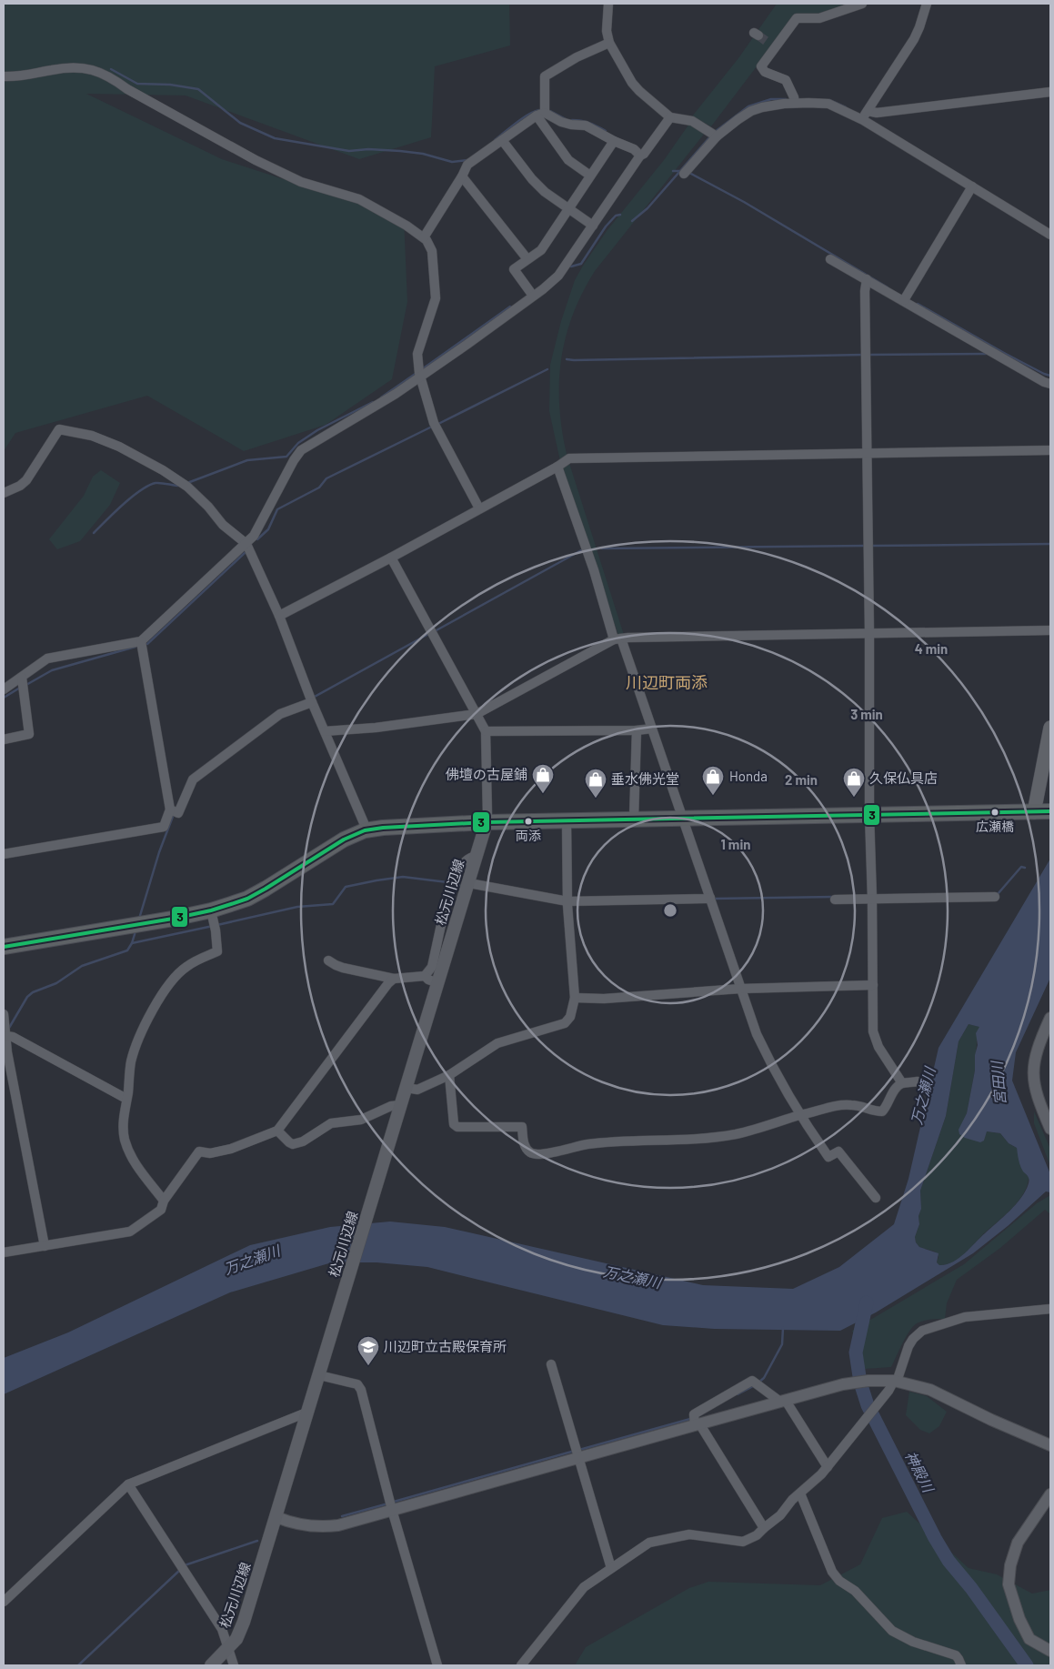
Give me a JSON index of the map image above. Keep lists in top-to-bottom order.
{
  "streets": {
    "main road": ["松元川辺線"]
  },
  "districts": ["川辺町両添"],
  "water": ["宮田川", "万之瀬川", "神殿川"],
  "places": {
    "shop": [
      "佛壇の古屋鋪",
      "Honda",
      "久保仏具店",
      "垂水佛光堂"
    ],
    "other": ["広瀬橋", "両添"],
    "school or university": ["川辺町立古殿保育所"]
  },
  "lines": ["transit line 3"],
  "rings": [
    "4 min",
    "3 min",
    "2 min",
    "1 min"
  ]
}
